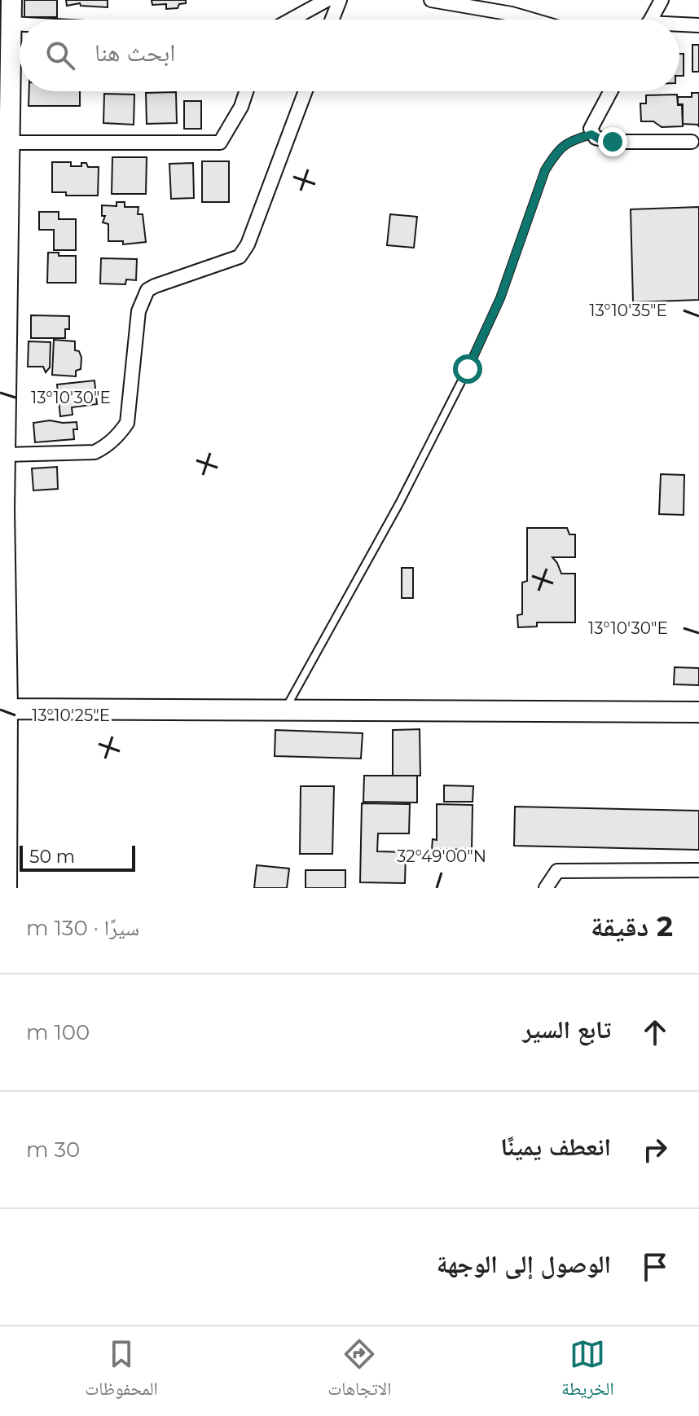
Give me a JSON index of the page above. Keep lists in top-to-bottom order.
{
  "scale_bar": "50 m",
  "page": {
    "search": "ابحث هنا",
    "scale": "50 m",
    "heading": ["2 دقيقة", "سيرًا · 130 m"],
    "list": [
      ["تابع السير", "100 m"],
      ["انعطف يمينًا", "30 m"],
      "الوصول إلى الوجهة"
    ],
    "nav": ["الخريطة", "الاتجاهات", "المحفوظات"]
  },
  "coordinates": [
    "13°10'35\"E",
    "13°10'30\"E",
    "13°10'25\"E",
    "32°49'00\"N"
  ]
}
